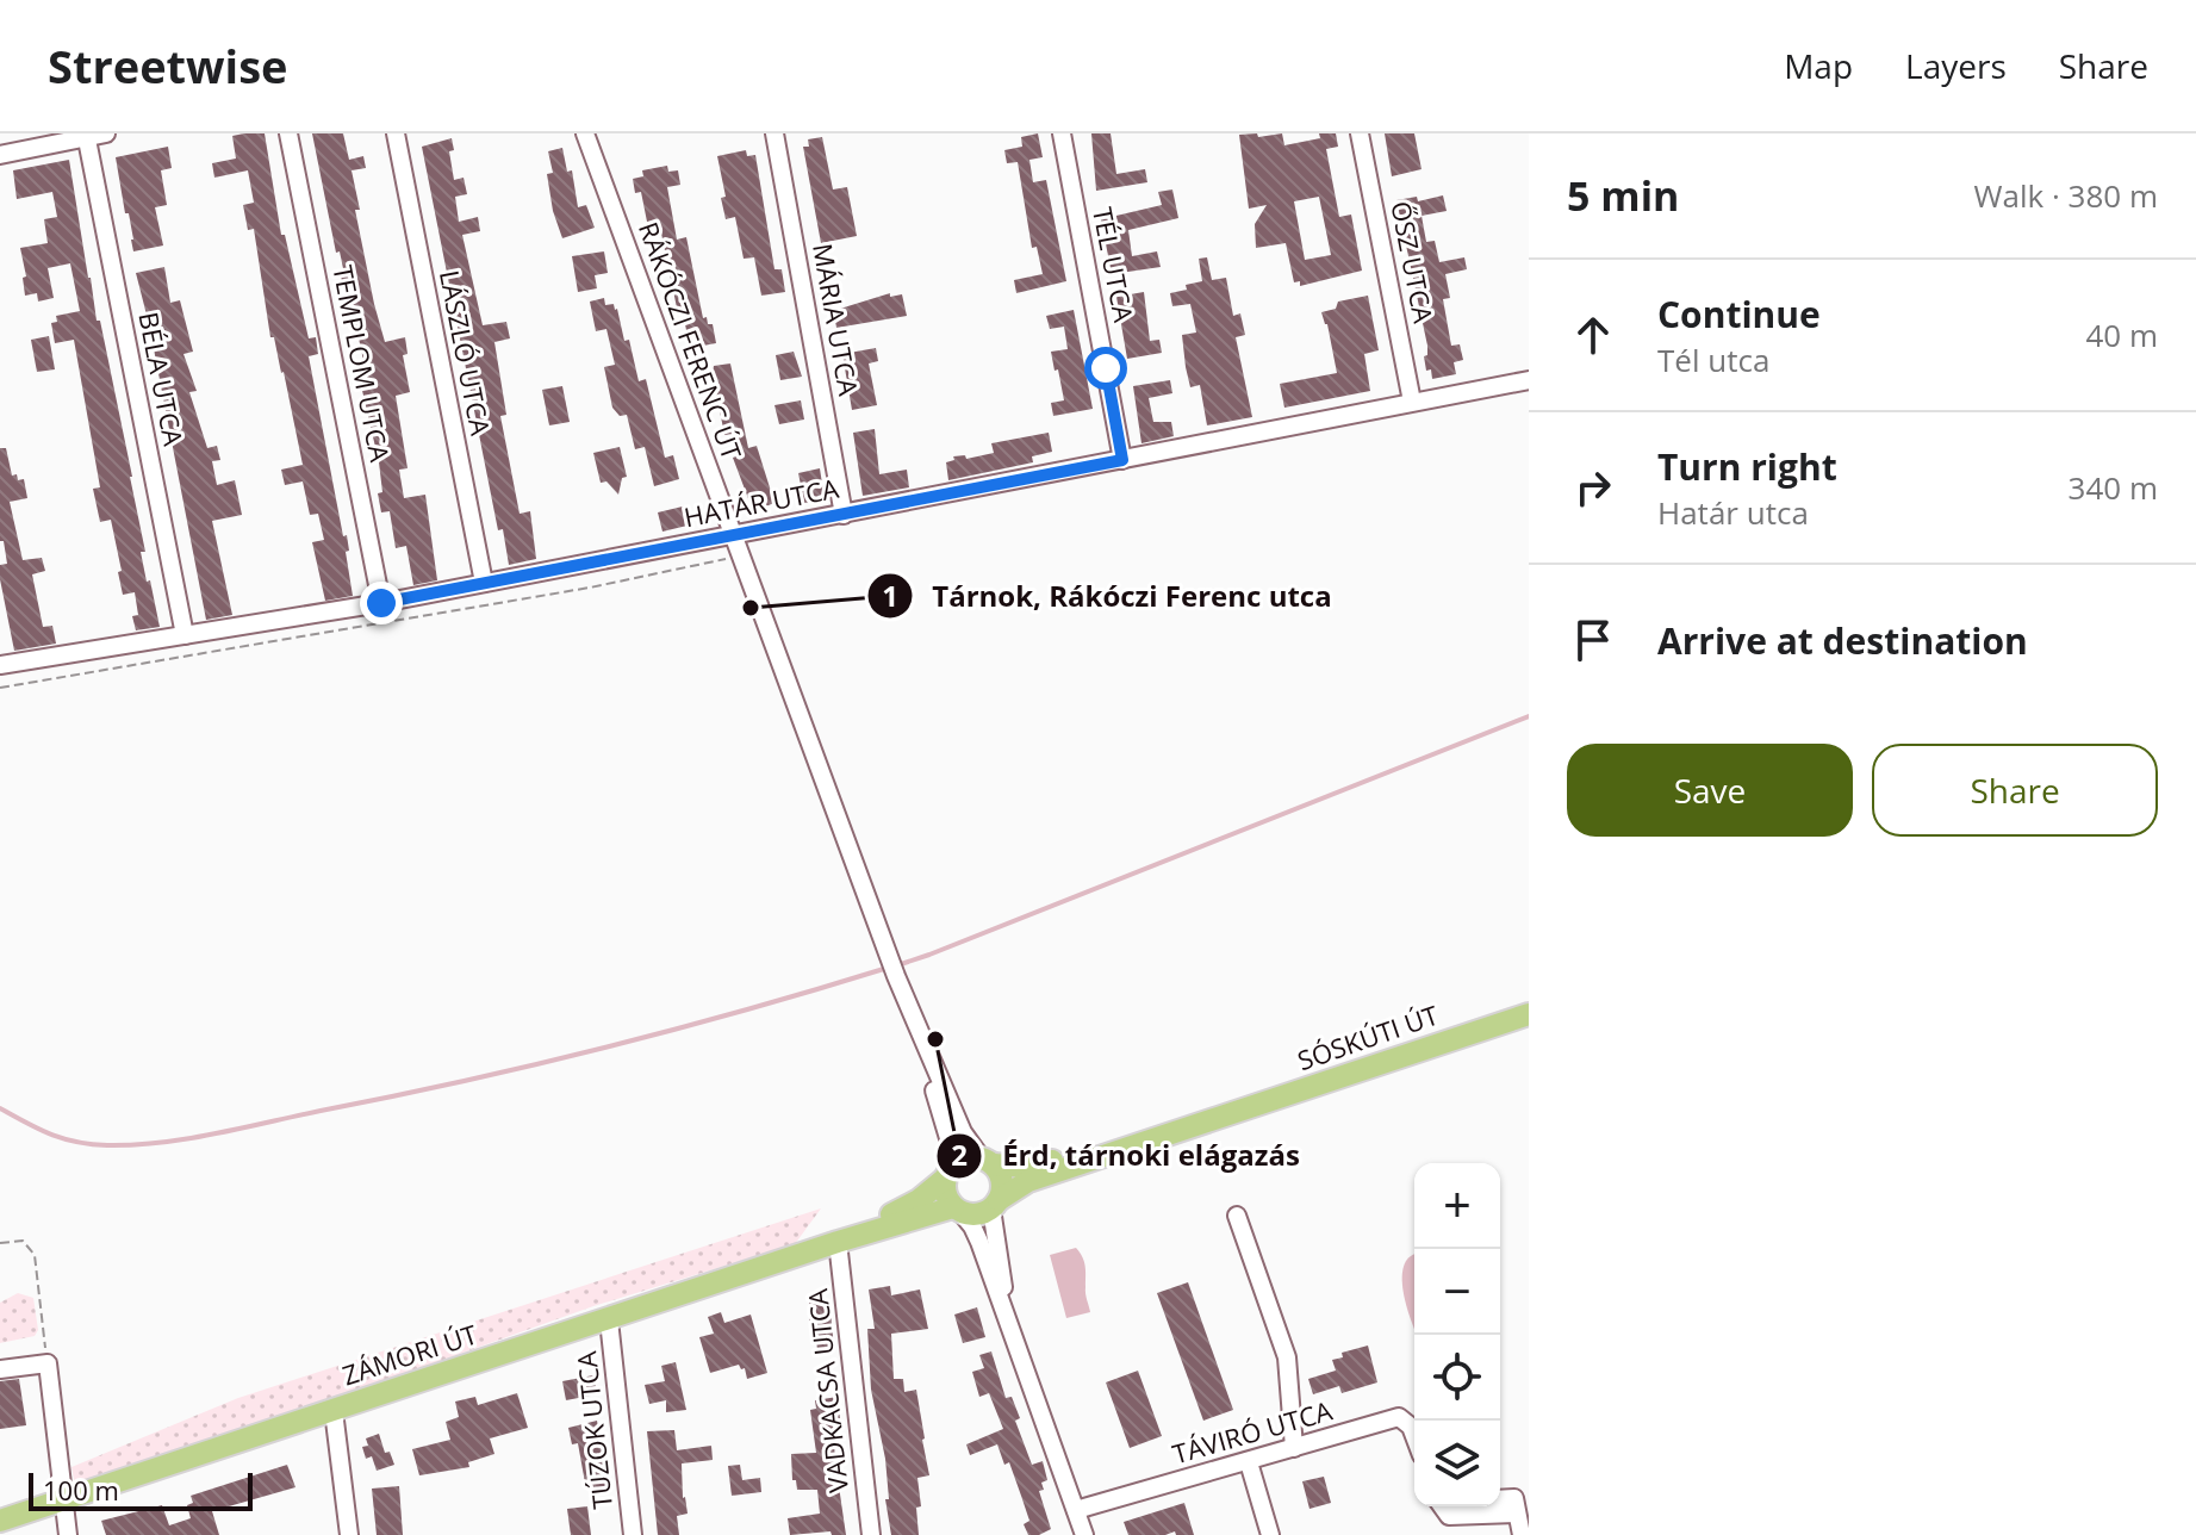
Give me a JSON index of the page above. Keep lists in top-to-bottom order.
{
  "streets": {
    "main road": ["SÓSKÚTI ÚT", "ZÁMORI ÚT"],
    "street": [
      "ŐSZ UTCA",
      "TÉL UTCA",
      "MÁRIA UTCA",
      "RÁKÓCZI FERENC ÚT",
      "LÁSZLÓ UTCA",
      "TEMPLOM UTCA",
      "BÉLA UTCA",
      "HATÁR UTCA",
      "VADKACSA UTCA",
      "TÚZOK UTCA",
      "TÁVIRÓ UTCA"
    ]
  },
  "crossings": [
    ["ŐSZ UTCA", "HATÁR UTCA"],
    ["TÉL UTCA", "HATÁR UTCA"],
    ["MÁRIA UTCA", "HATÁR UTCA"],
    ["RÁKÓCZI FERENC ÚT", "HATÁR UTCA"],
    ["LÁSZLÓ UTCA", "HATÁR UTCA"],
    ["TEMPLOM UTCA", "HATÁR UTCA"],
    ["BÉLA UTCA", "HATÁR UTCA"],
    ["SÓSKÚTI ÚT", "ZÁMORI ÚT"],
    ["ZÁMORI ÚT", "VADKACSA UTCA"],
    ["ZÁMORI ÚT", "TÚZOK UTCA"]
  ],
  "places": ["Tárnok, Rákóczi Ferenc utca", "Érd, tárnoki elágazás"],
  "scale_bar": "100 m",
  "page": {
    "header": "Streetwise",
    "nav": ["Map", "Layers", "Share"],
    "heading": ["5 min", "Walk · 380 m"],
    "list": [
      ["Continue", "Tél utca", "40 m"],
      ["Turn right", "Határ utca", "340 m"],
      "Arrive at destination"
    ],
    "buttons": ["Save", "Share"],
    "map_buttons": ["+", "−"],
    "scale": "100 m"
  }
}
